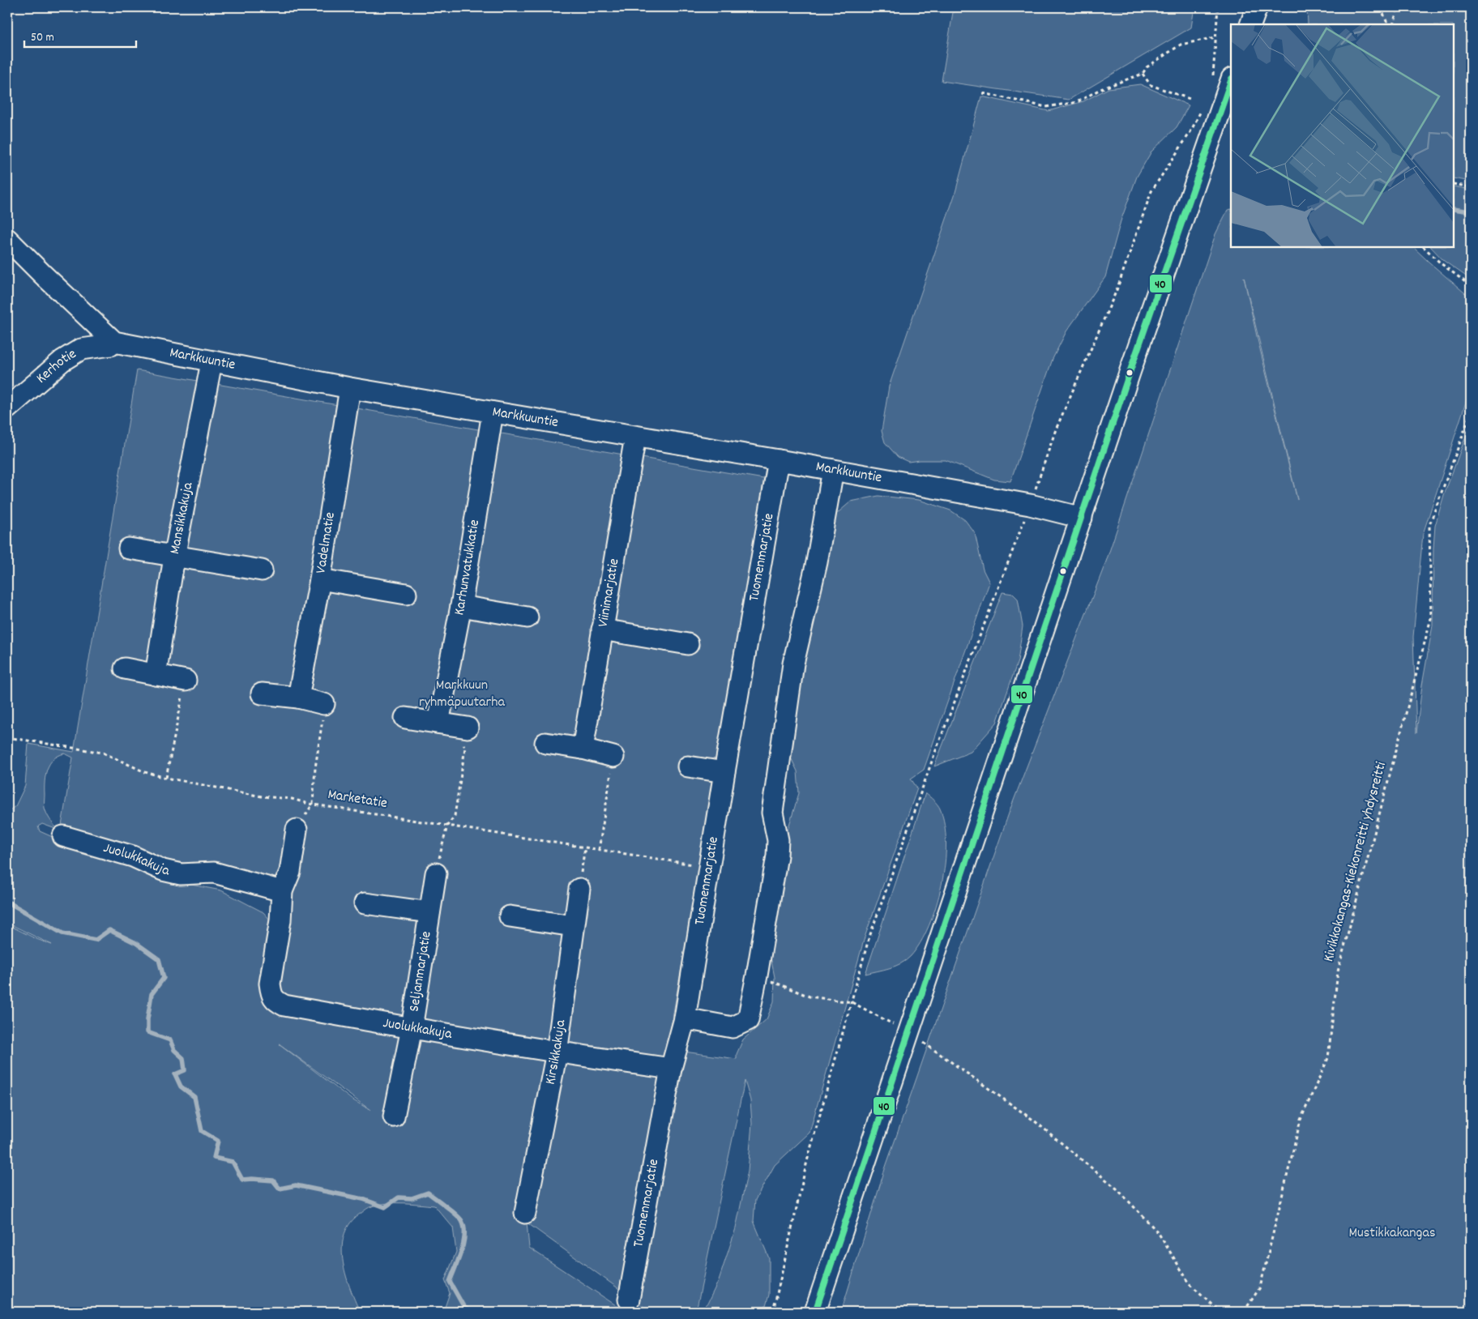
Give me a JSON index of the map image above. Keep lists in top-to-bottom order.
{
  "streets": {
    "street": [
      "Markkuuntie",
      "Kerhotie",
      "Mansikkakuja",
      "Vadelmatie",
      "Tuomenmarjatie",
      "Karhunvatukkatie",
      "Viinimarjatie",
      "Juolukkakuja",
      "Seljanmarjatie",
      "Kirsikkakuja"
    ],
    "path": ["Marketatie", "Kivikkokangas-Kiekonreitti yhdysreitti"]
  },
  "crossings": [
    ["Markkuuntie", "Kerhotie"],
    ["Markkuuntie", "Mansikkakuja"],
    ["Markkuuntie", "Vadelmatie"],
    ["Markkuuntie", "Tuomenmarjatie"],
    ["Markkuuntie", "Karhunvatukkatie"],
    ["Markkuuntie", "Viinimarjatie"],
    ["Tuomenmarjatie", "Marketatie"],
    ["Tuomenmarjatie", "Juolukkakuja"],
    ["Juolukkakuja", "Seljanmarjatie"],
    ["Juolukkakuja", "Kirsikkakuja"]
  ],
  "parks": ["Markkuun ryhmäpuutarha", "Mustikkakangas"],
  "lines": ["transit line 40"],
  "scale_bar": "50 m"
}
